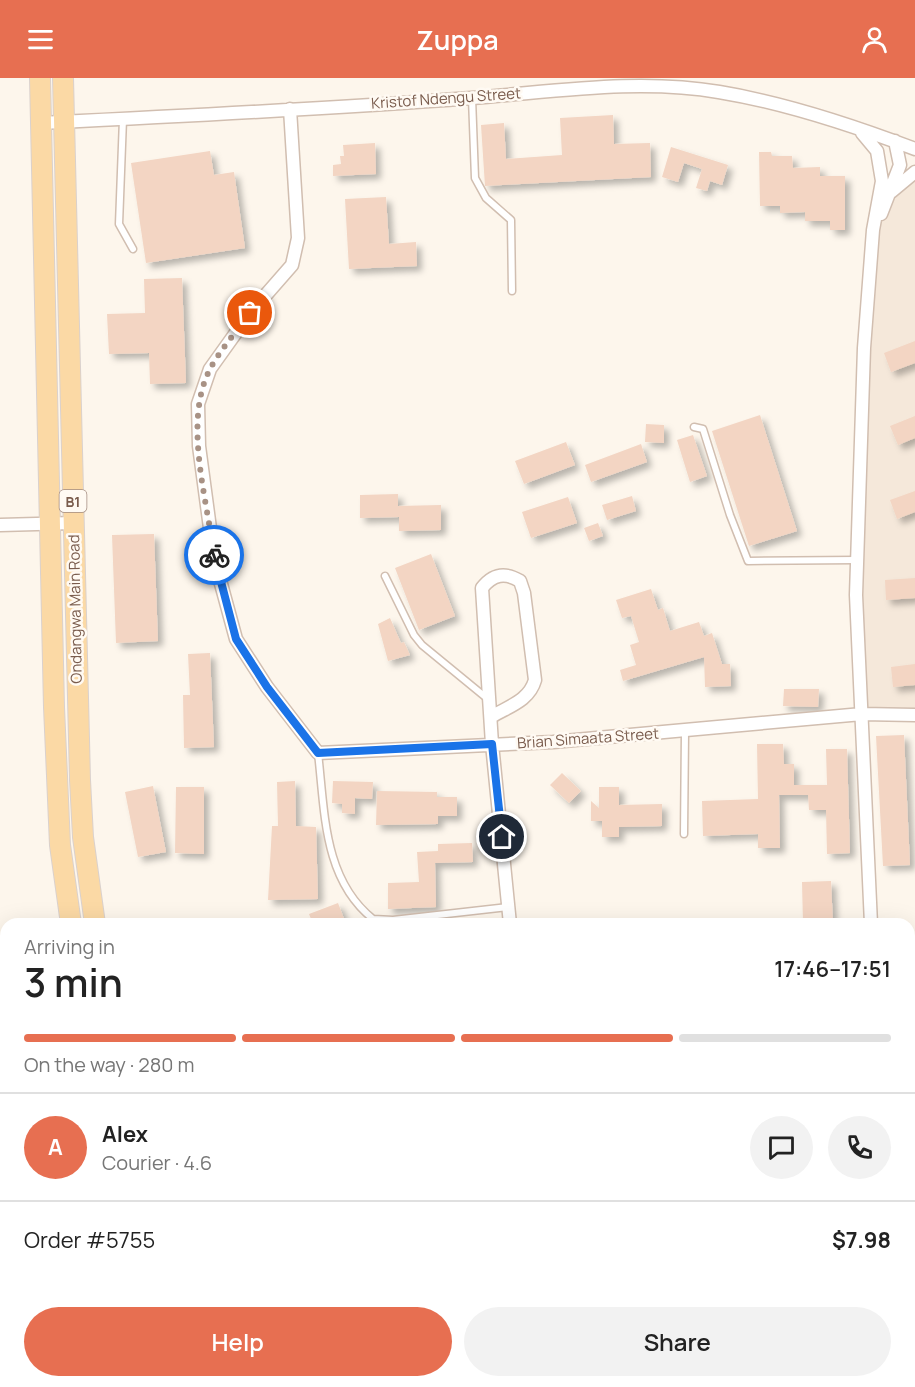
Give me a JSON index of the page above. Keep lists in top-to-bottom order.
{
  "streets": {
    "main road": ["B1", "Ondangwa Main Road"],
    "street": ["Kristof Ndengu Street", "Brian Simaata Street"]
  },
  "crossings": [
    ["Kristof Ndengu Street", "Ondangwa Main Road"]
  ],
  "page": {
    "header": "Zuppa",
    "heading": ["3 min", "Arriving in", "17:46–17:51"],
    "panel": [
      "Alex",
      "Courier · 4.6",
      "Order #5755",
      "$7.98"
    ],
    "bar": "On the way · 280 m",
    "round": "A",
    "buttons": ["Help", "Share"]
  }
}
